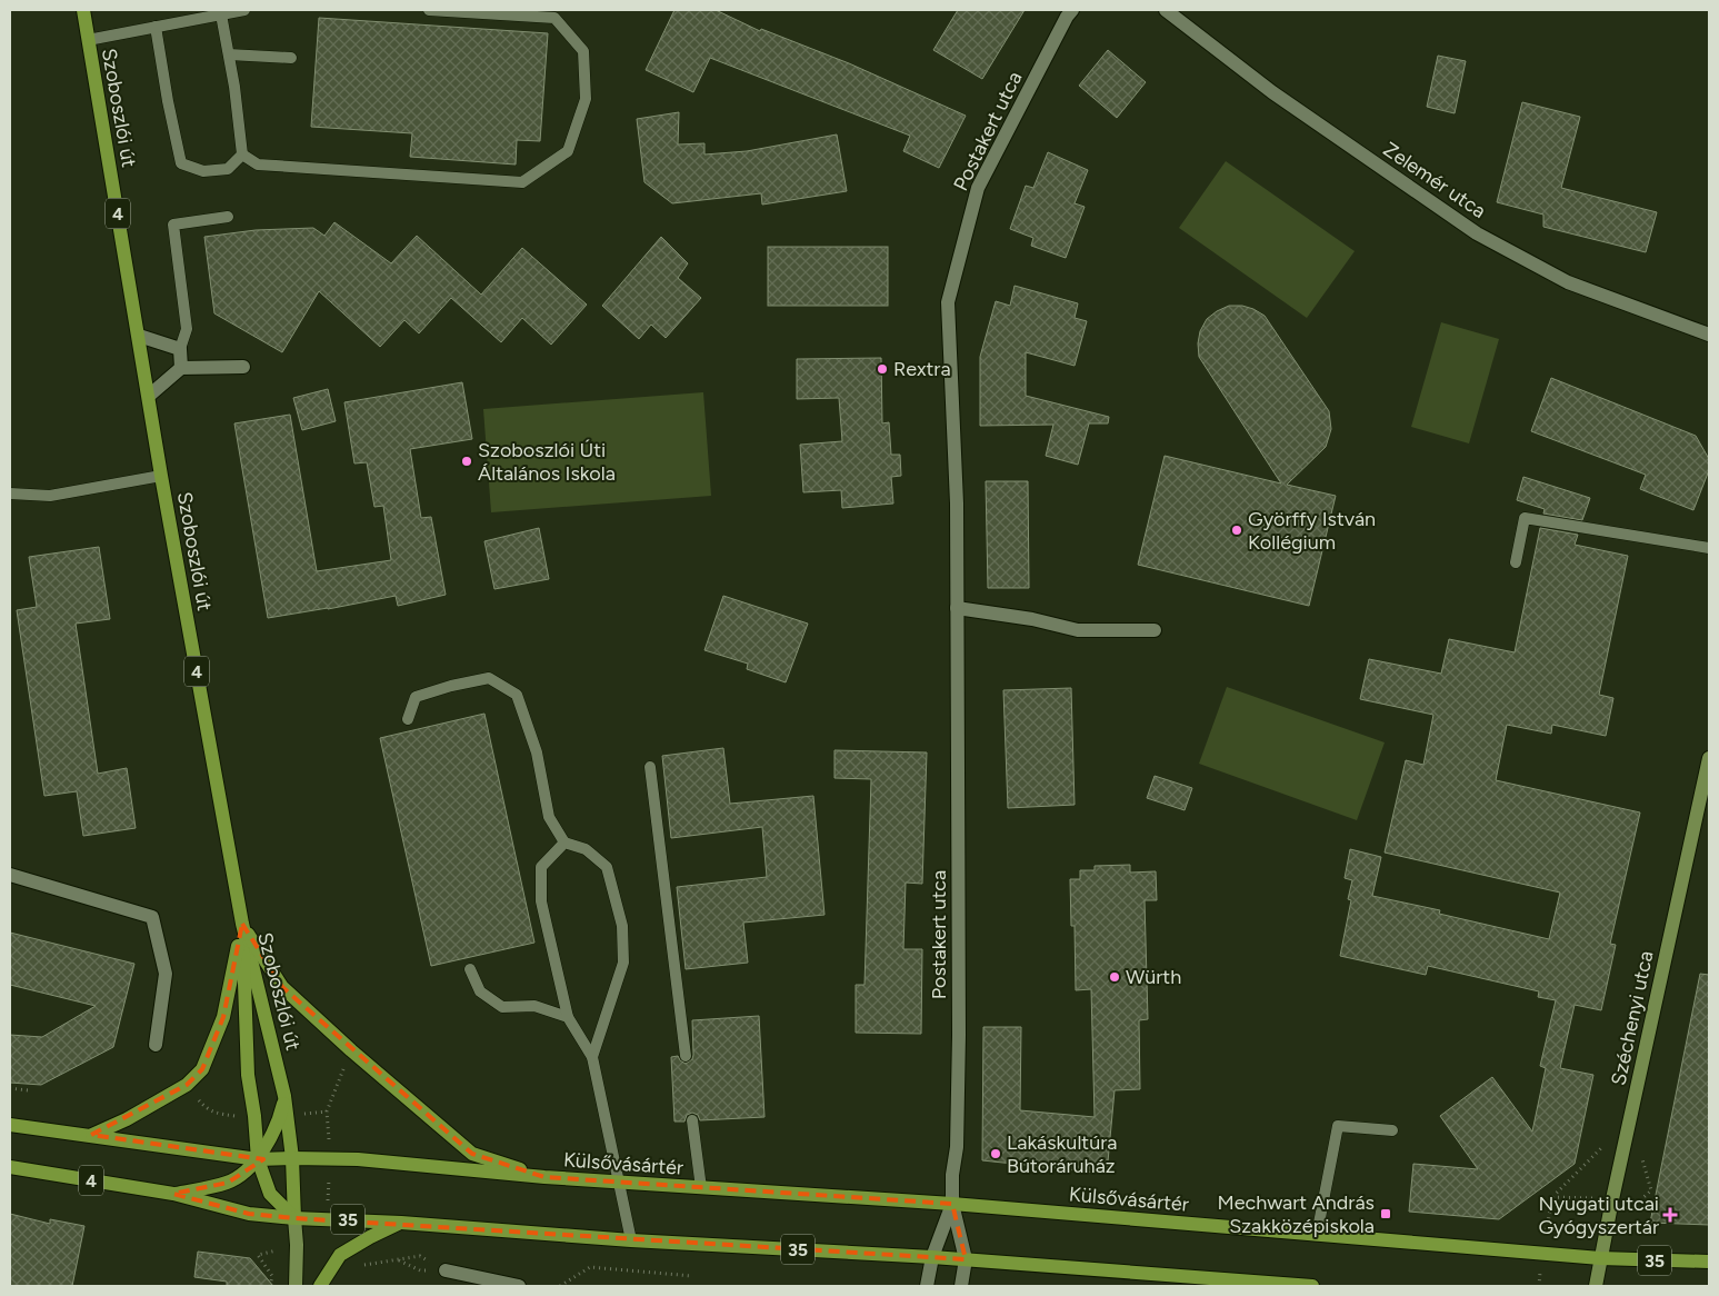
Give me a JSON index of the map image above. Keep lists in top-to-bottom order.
{
  "streets": {
    "main road": [
      "Szoboszlói út",
      "4",
      "Külsővásártér",
      "35"
    ],
    "street": ["Postakert utca", "Zelemér utca", "Széchenyi utca"]
  },
  "crossings": [
    ["Szoboszlói út", "4"],
    ["Szoboszlói út", "Külsővásártér"],
    ["Szoboszlói út", "35"],
    ["Postakert utca", "Külsővásártér"],
    ["Postakert utca", "35"],
    ["4", "Külsővásártér"],
    ["Széchenyi utca", "Külsővásártér"],
    ["Széchenyi utca", "35"],
    ["Külsővásártér", "35"]
  ],
  "places": {
    "other": [
      "Rextra",
      "Szoboszlói Úti Általános Iskola",
      "Györffy István Kollégium",
      "Würth",
      "Lakáskultúra Bútoráruház"
    ],
    "transit": ["Mechwart András Szakközépiskola"],
    "health": ["Nyugati utcai Gyógyszertár"]
  }
}
